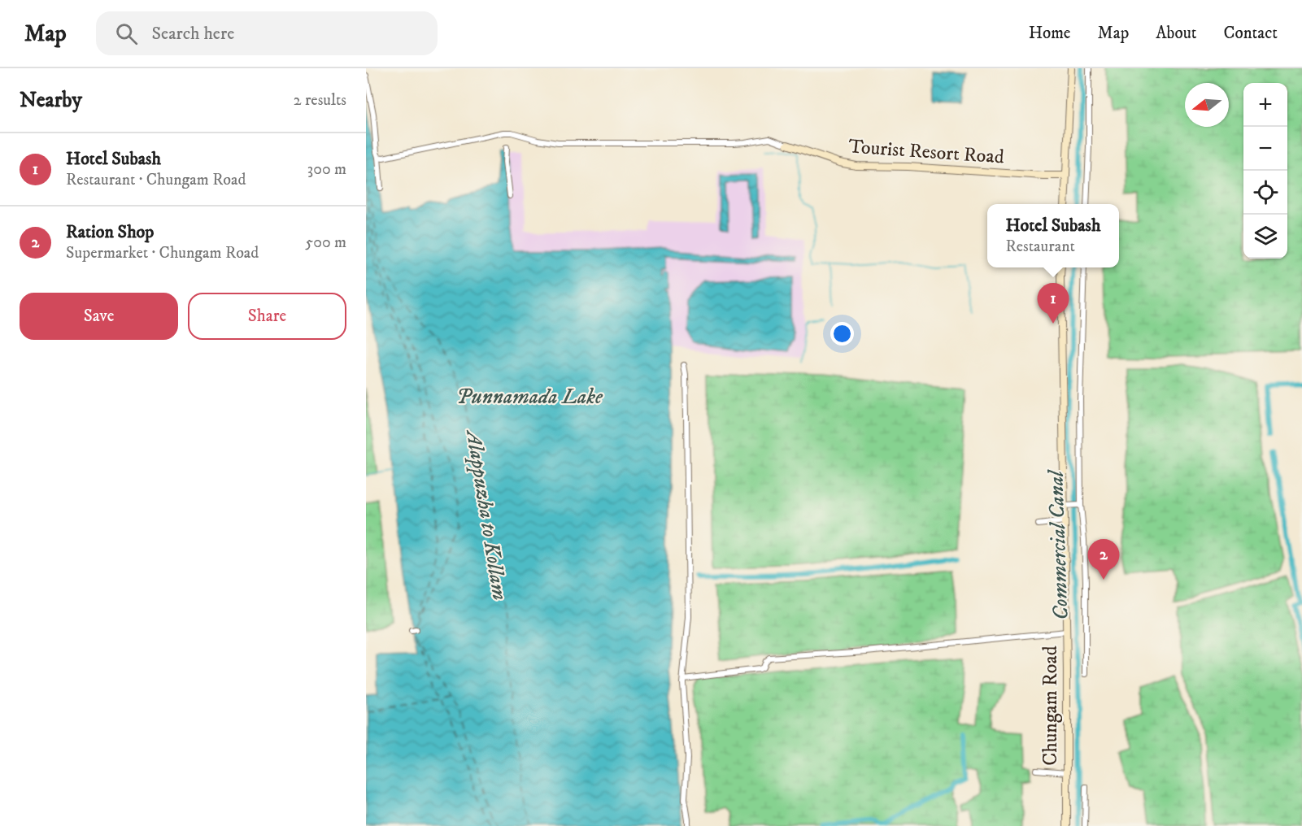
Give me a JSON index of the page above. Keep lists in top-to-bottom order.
{
  "streets": {
    "main road": ["Tourist Resort Road", "Chungam Road"]
  },
  "water": ["Punnamada Lake", "Alappuzha to Kollam", "Commercial Canal"],
  "north": "left",
  "page": {
    "header": "Map",
    "search": "Search here",
    "nav": [
      "Home",
      "Map",
      "About",
      "Contact"
    ],
    "heading": ["Nearby", "2 results"],
    "map_buttons": ["+", "−"],
    "list": [
      {
        "mark": "1",
        "name": "Hotel Subash",
        "note": "Restaurant · Chungam Road",
        "value": "300 m"
      },
      {
        "mark": "2",
        "name": "Ration Shop",
        "note": "Supermarket · Chungam Road",
        "value": "500 m"
      }
    ],
    "popup": ["Hotel Subash", "Restaurant"],
    "buttons": ["Save", "Share"],
    "pins": ["1", "2"]
  }
}
